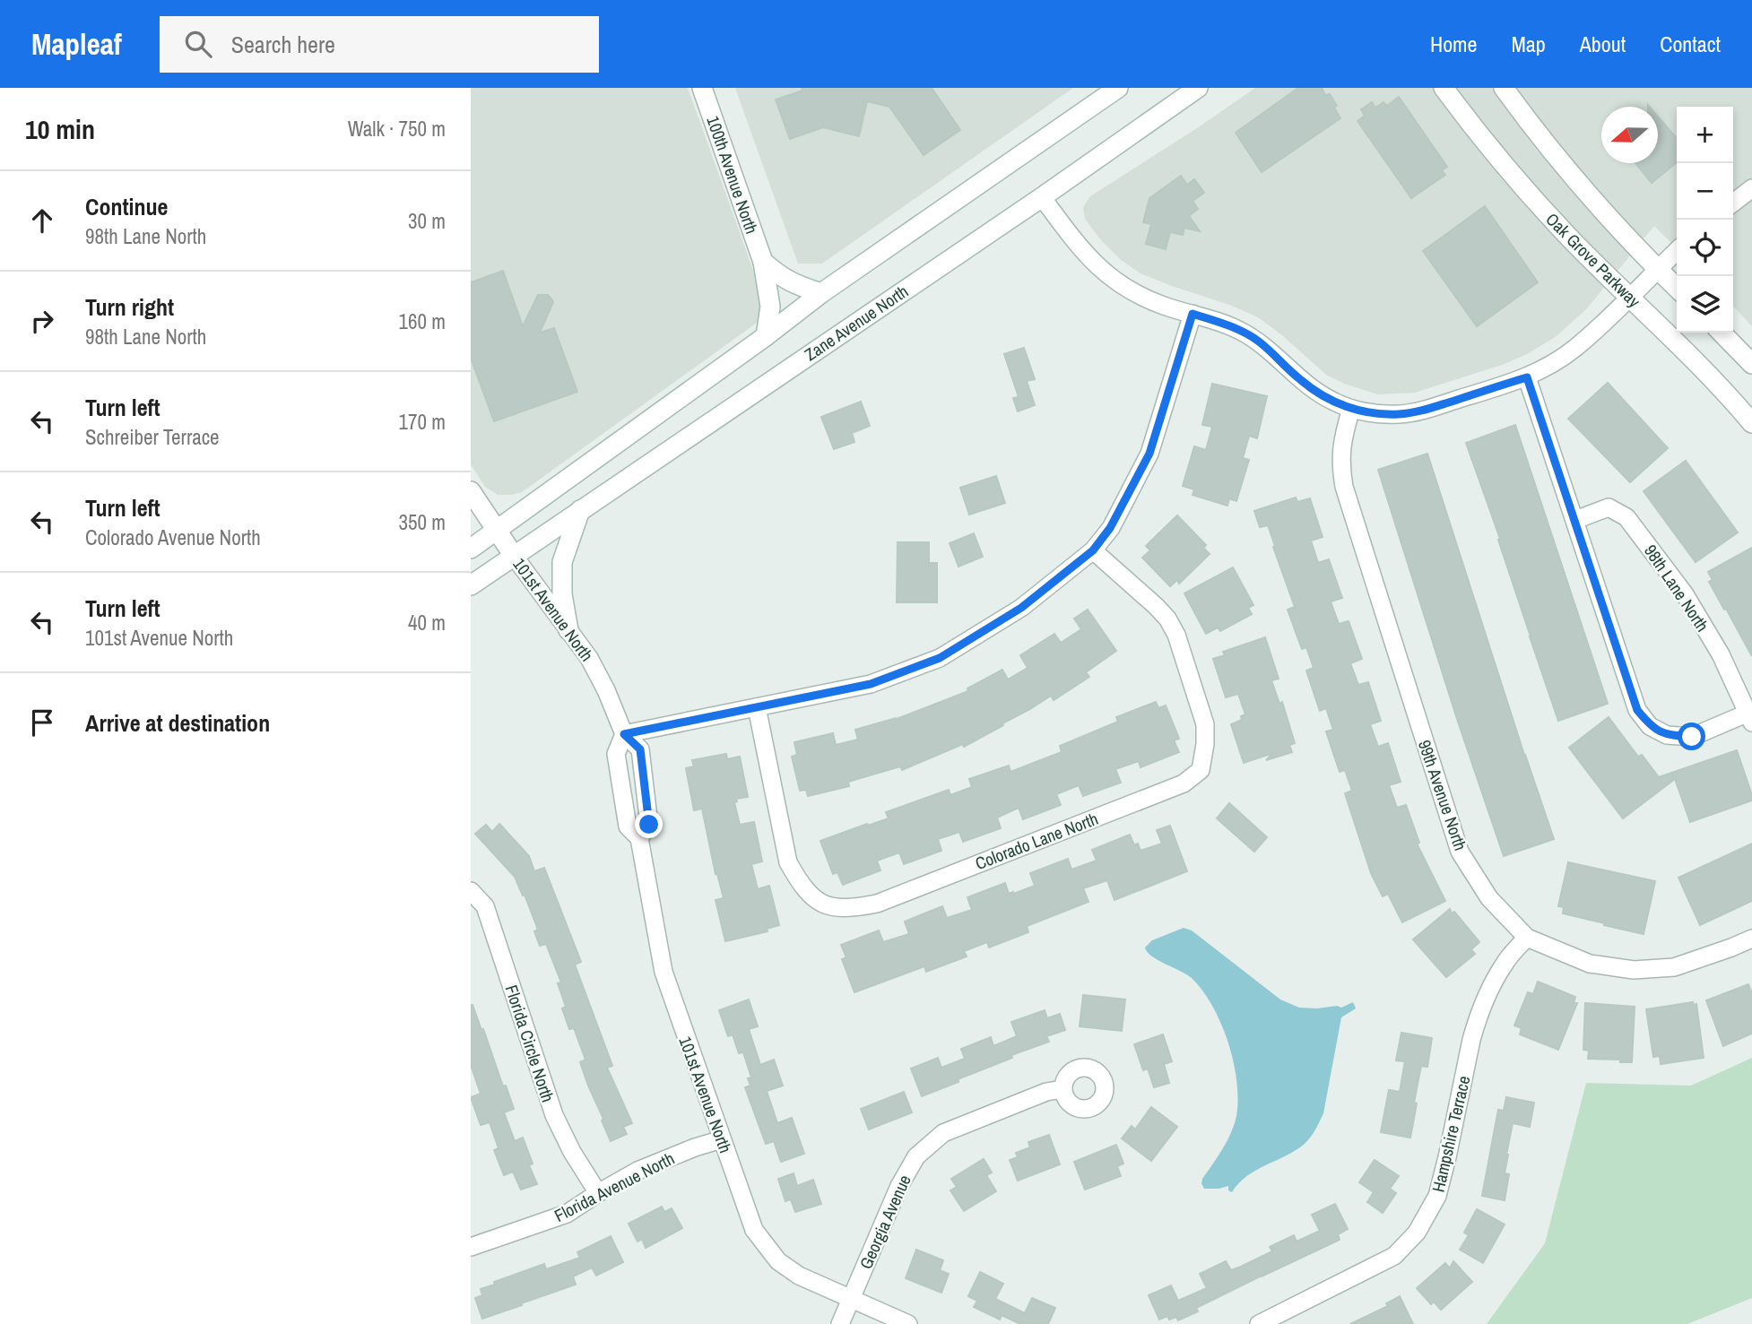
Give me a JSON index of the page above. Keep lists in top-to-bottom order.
{
  "streets": {
    "main road": [
      "100th Avenue North",
      "Oak Grove Parkway",
      "Zane Avenue North",
      "101st Avenue North"
    ],
    "street": [
      "98th Lane North",
      "99th Avenue North",
      "Colorado Lane North",
      "Florida Circle North",
      "Hampshire Terrace",
      "Florida Avenue North",
      "Georgia Avenue"
    ]
  },
  "crossings": [
    ["Zane Avenue North", "101st Avenue North"],
    ["101st Avenue North", "Florida Avenue North"],
    ["101st Avenue North", "Georgia Avenue"],
    ["99th Avenue North", "Hampshire Terrace"],
    ["Florida Circle North", "Florida Avenue North"]
  ],
  "north": "left",
  "page": {
    "header": "Mapleaf",
    "search": "Search here",
    "nav": [
      "Home",
      "Map",
      "About",
      "Contact"
    ],
    "heading": ["10 min", "Walk · 750 m"],
    "map_buttons": ["+", "−"],
    "list": [
      ["Continue", "98th Lane North", "30 m"],
      ["Turn right", "98th Lane North", "160 m"],
      ["Turn left", "Schreiber Terrace", "170 m"],
      ["Turn left", "Colorado Avenue North", "350 m"],
      ["Turn left", "101st Avenue North", "40 m"],
      "Arrive at destination"
    ]
  }
}
